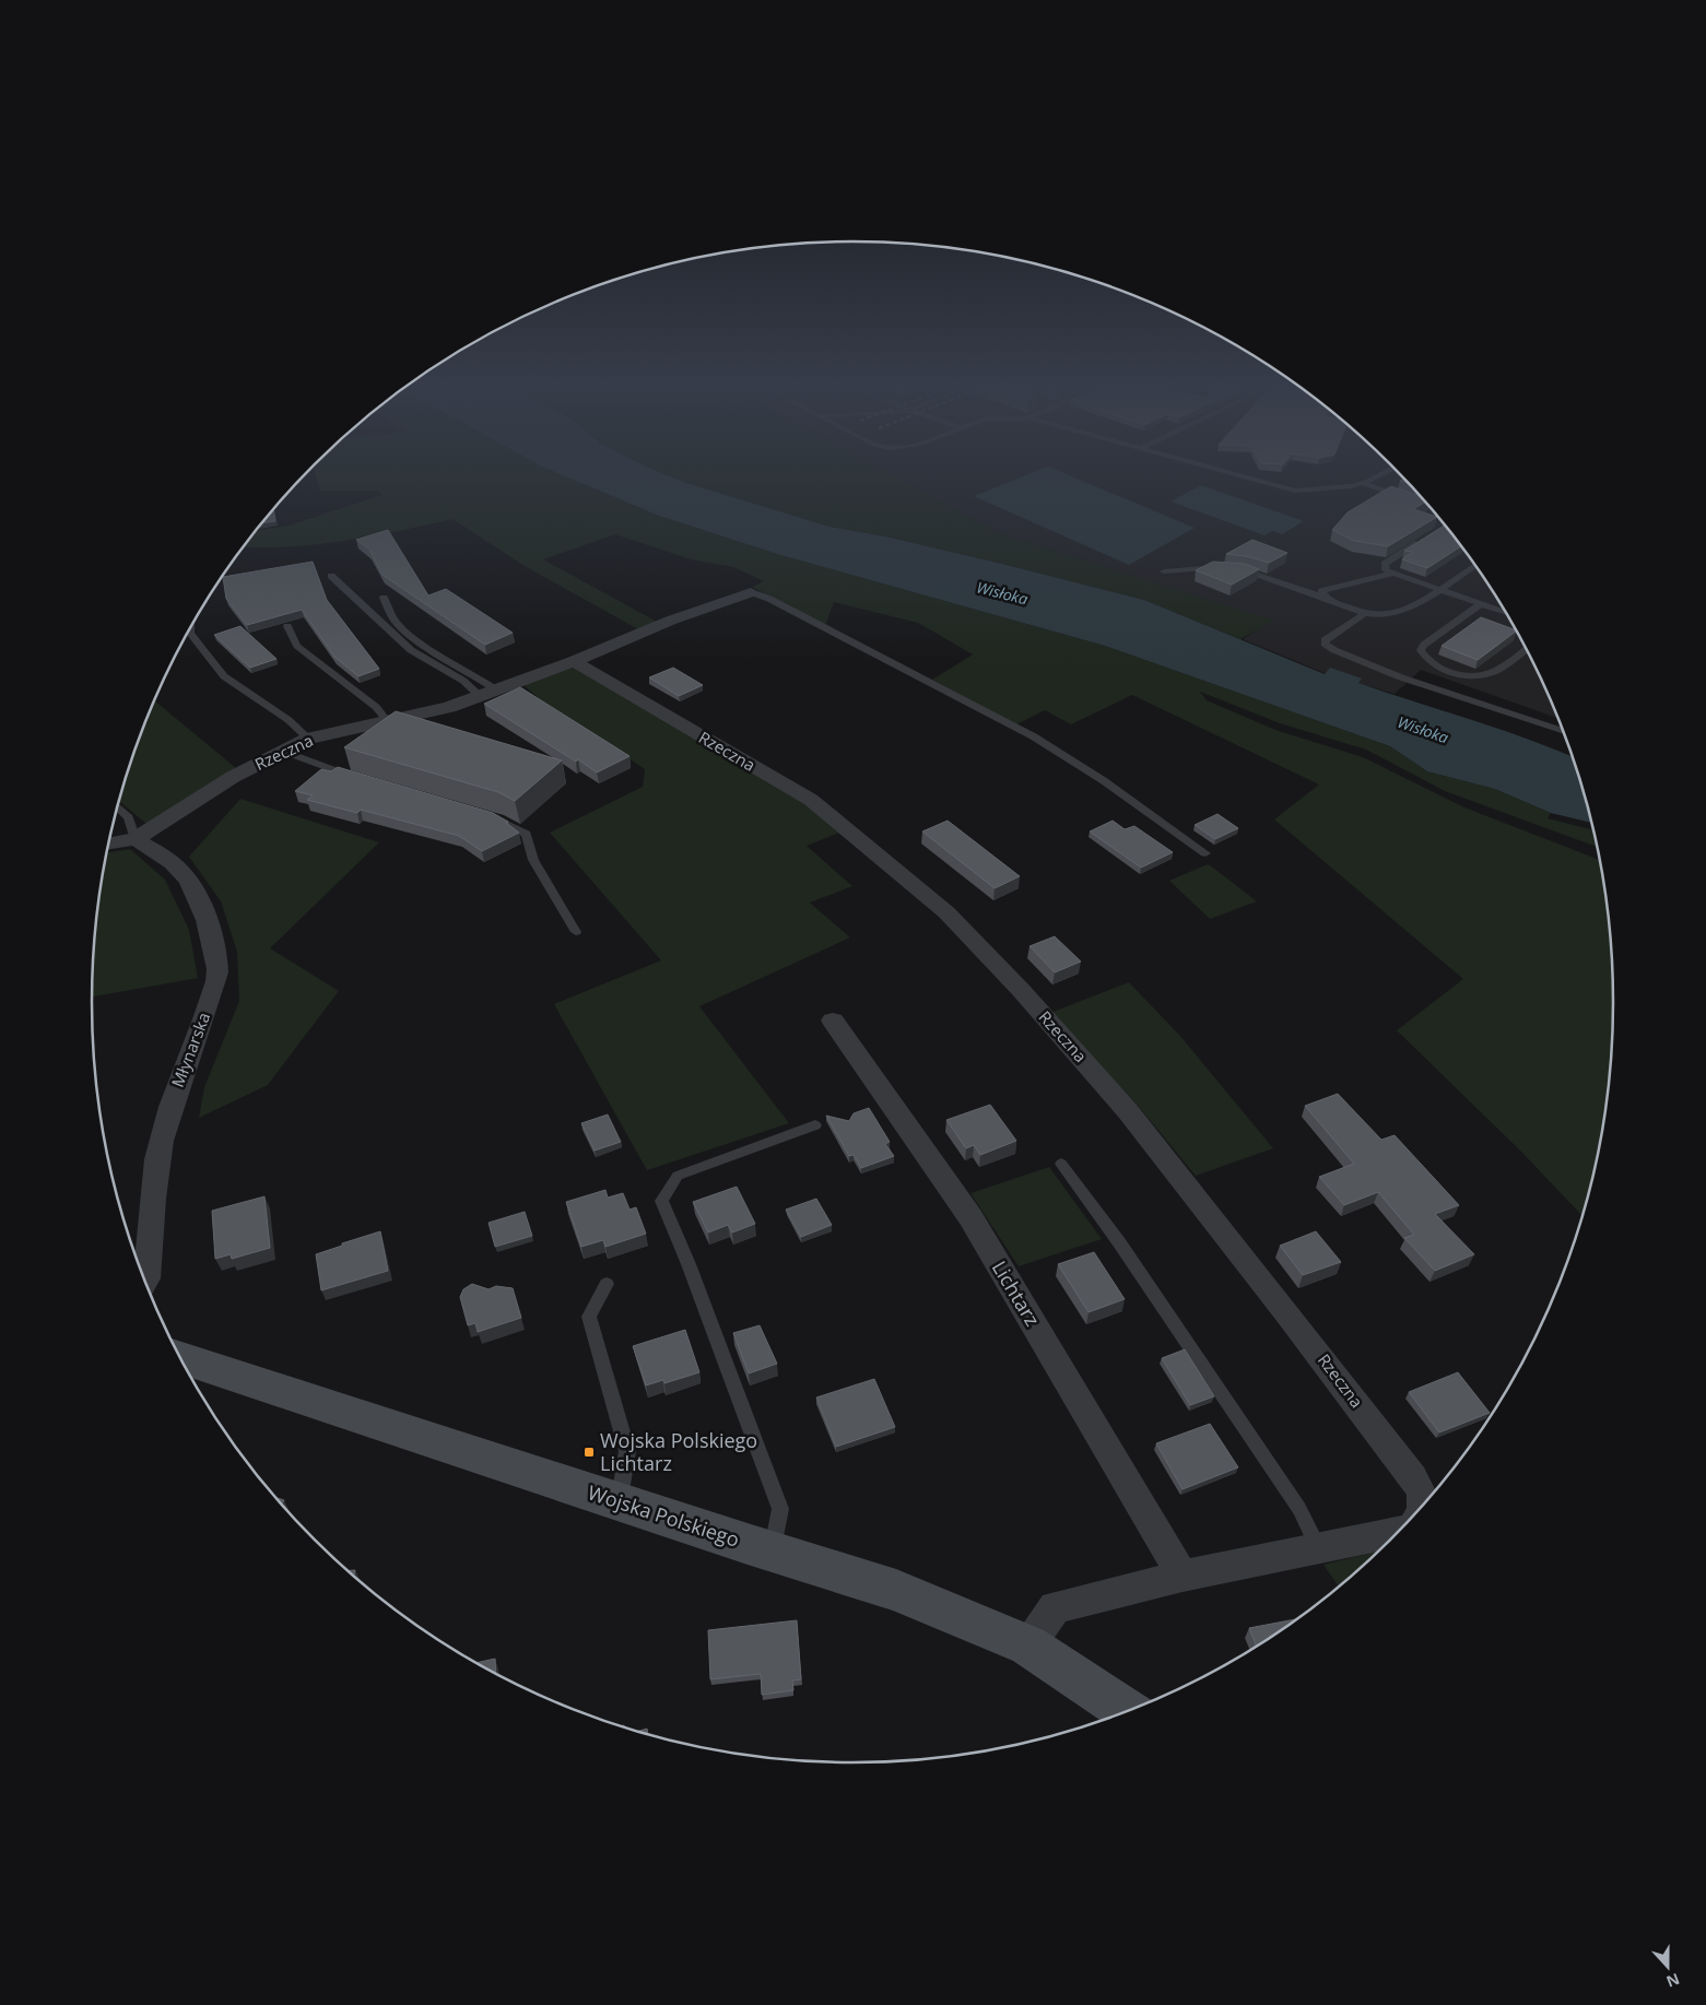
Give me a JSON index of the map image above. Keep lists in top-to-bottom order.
{
  "streets": {
    "street": [
      "Rzeczna",
      "Młynarska",
      "Lichtarz",
      "Wojska Polskiego"
    ]
  },
  "crossings": [
    ["Rzeczna", "Młynarska"]
  ],
  "water": ["Wisłoka"],
  "places": {
    "transit": ["Wojska Polskiego Lichtarz"]
  },
  "north": "bottom"
}
